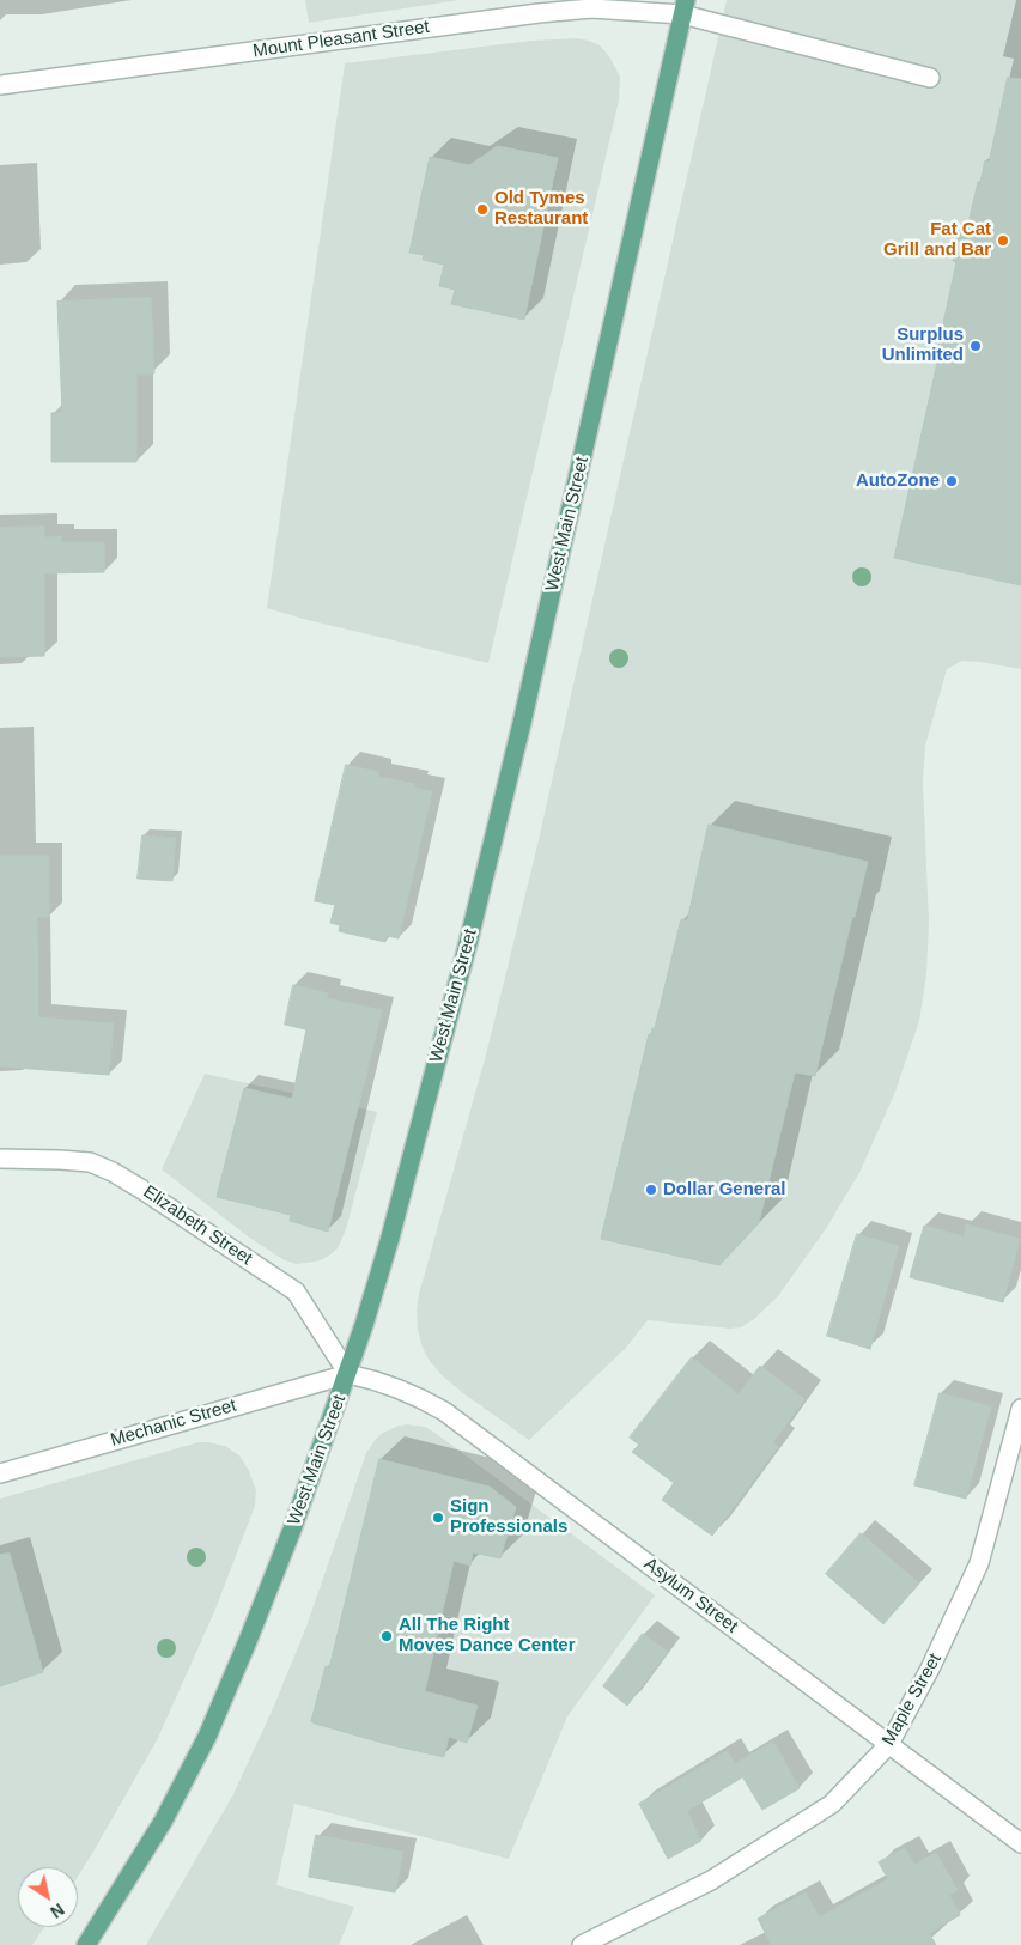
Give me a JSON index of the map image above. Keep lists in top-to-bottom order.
{
  "streets": {
    "main road": ["West Main Street"],
    "street": [
      "Mount Pleasant Street",
      "Elizabeth Street",
      "Mechanic Street",
      "Asylum Street",
      "Maple Street"
    ]
  },
  "crossings": [
    ["Mount Pleasant Street", "West Main Street"],
    ["West Main Street", "Elizabeth Street"],
    ["West Main Street", "Mechanic Street"],
    ["West Main Street", "Asylum Street"],
    ["Elizabeth Street", "Mechanic Street"],
    ["Elizabeth Street", "Asylum Street"],
    ["Mechanic Street", "Asylum Street"],
    ["Asylum Street", "Maple Street"]
  ],
  "places": [
    "Old Tymes Restaurant",
    "Fat Cat Grill and Bar",
    "Surplus Unlimited",
    "AutoZone",
    "Dollar General",
    "Sign Professionals",
    "All The Right Moves Dance Center"
  ],
  "north": "bottom right"
}
